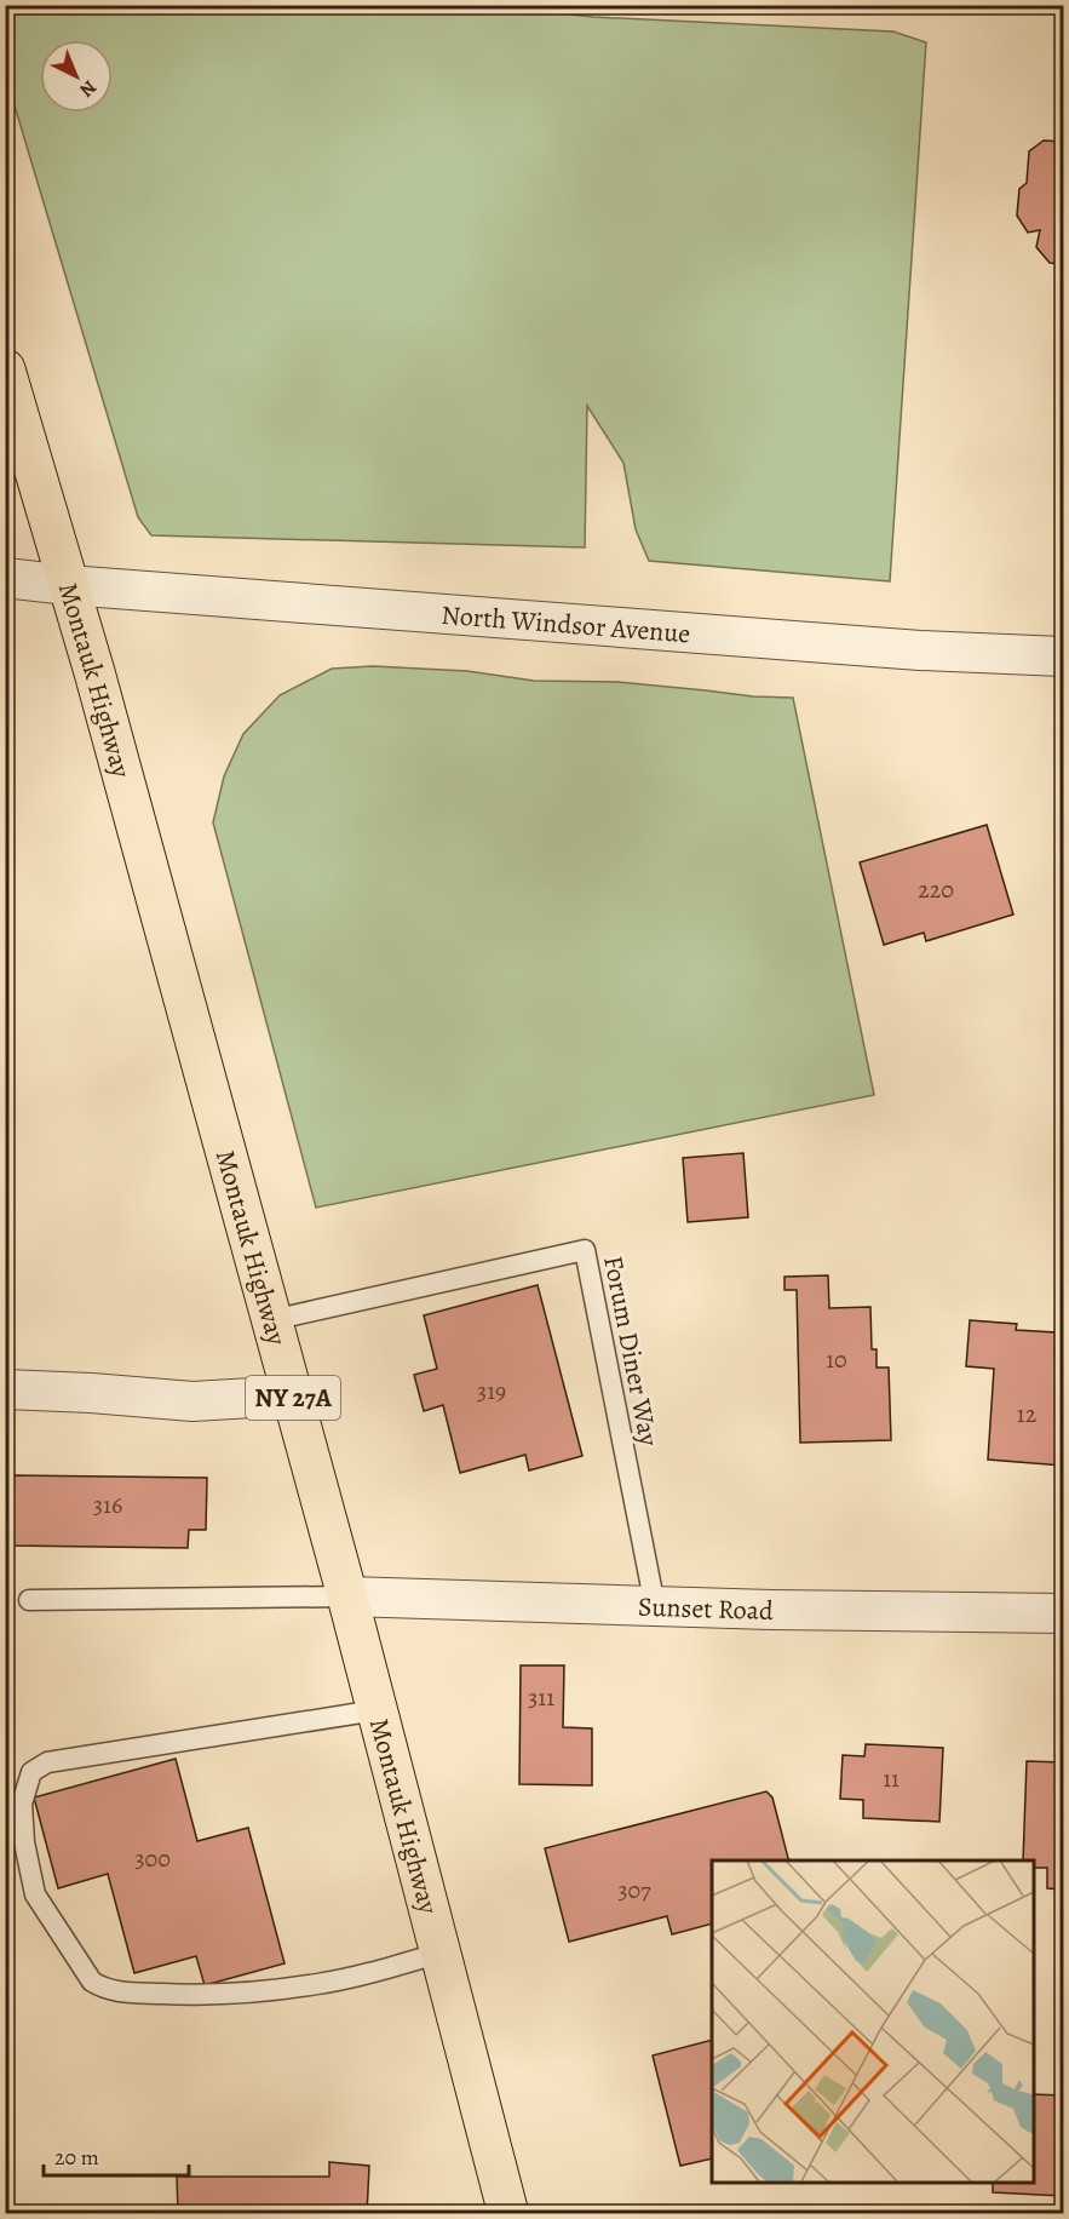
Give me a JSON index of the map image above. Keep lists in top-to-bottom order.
{
  "streets": {
    "main road": ["Montauk Highway", "NY 27A"],
    "street": ["North Windsor Avenue", "Sunset Road"],
    "lane": ["Forum Diner Way"]
  },
  "crossings": [
    ["North Windsor Avenue", "Montauk Highway"],
    ["Montauk Highway", "Forum Diner Way"],
    ["Montauk Highway", "Sunset Road"],
    ["Forum Diner Way", "Sunset Road"]
  ],
  "house_numbers": [
    "220",
    "10",
    "319",
    "12",
    "316",
    "311",
    "11",
    "300",
    "307"
  ],
  "scale_bar": "20 m",
  "north": "bottom right"
}
